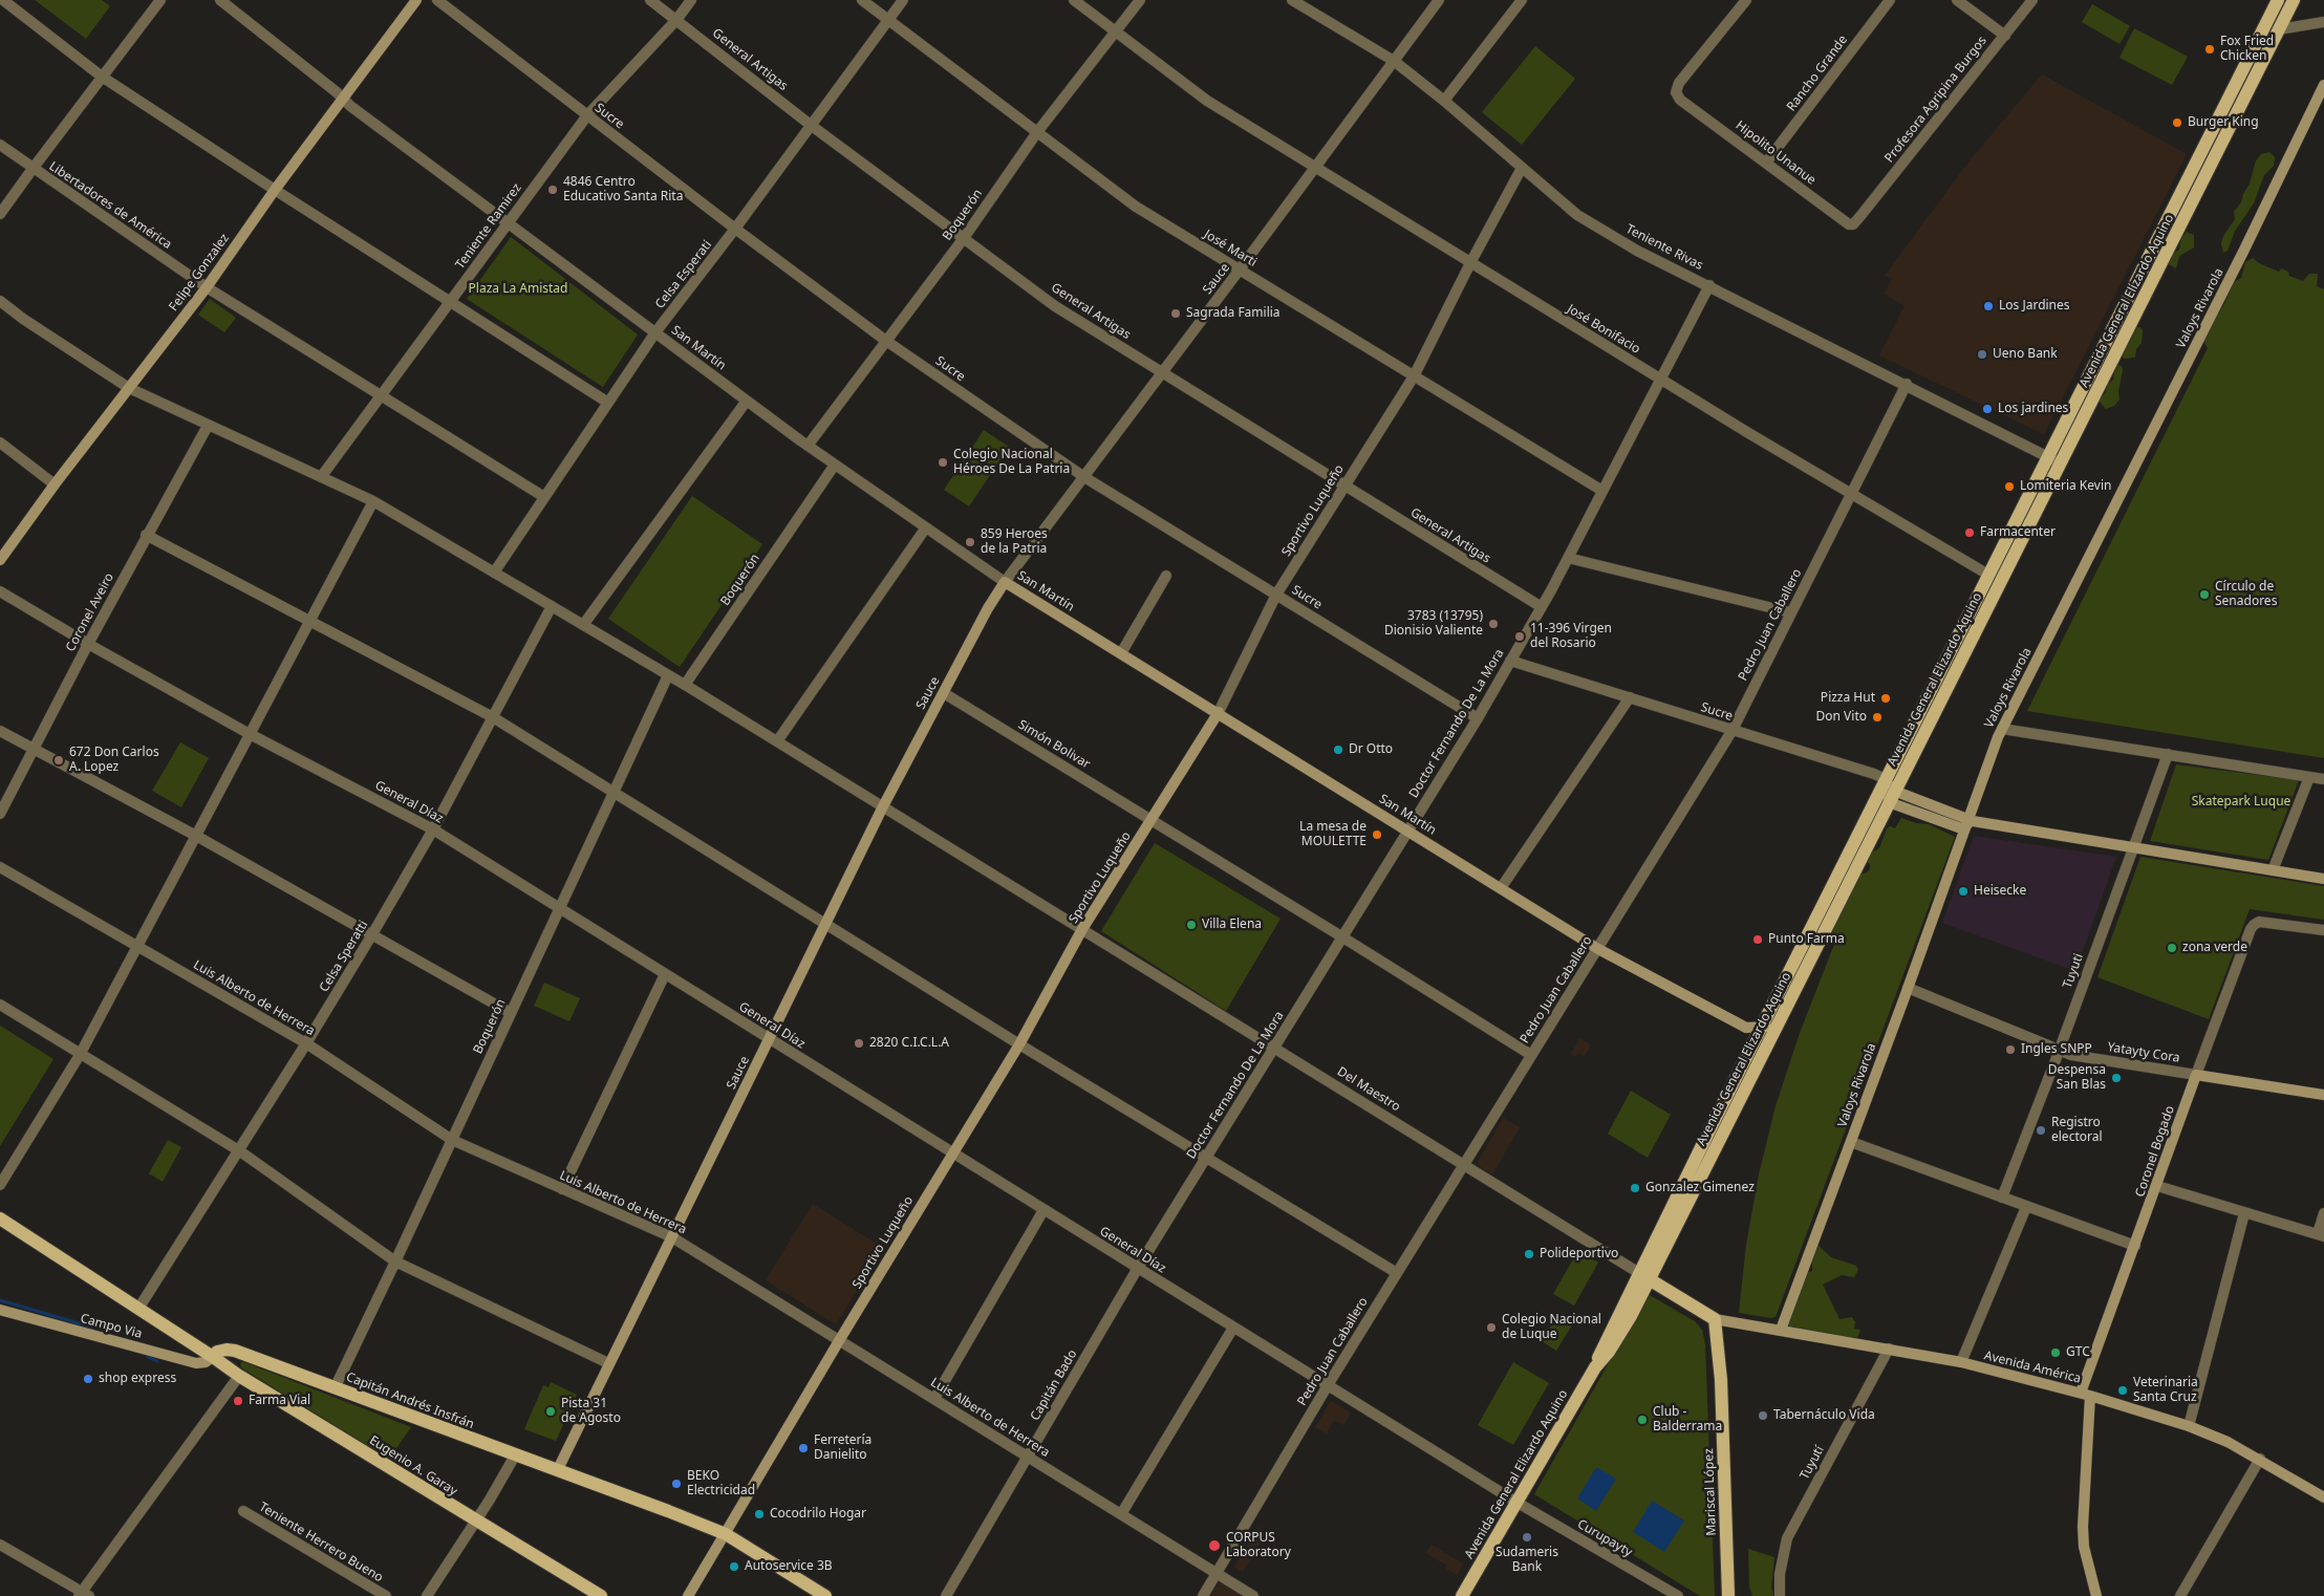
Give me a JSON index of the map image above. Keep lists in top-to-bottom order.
{
  "streets": {
    "main road": [
      "Avenida General Elizardo Aquino",
      "Capitán Andrés Insfrán",
      "Eugenio A. Garay",
      "Mariscal López"
    ],
    "street": [
      "General Artigas",
      "Rancho Grande",
      "Profesora Agripina Burgos",
      "Sucre",
      "Hipolito Unanue",
      "Libertadores de América",
      "Boquerón",
      "Teniente Ramirez",
      "Teniente Rivas",
      "José Marti",
      "Felipe Gonzalez",
      "Celsa Esperati",
      "Sauce",
      "Valoys Rivarola",
      "José Bonifacio",
      "San Martín",
      "Sportivo Luqueño",
      "Coronel Aveiro",
      "Pedro Juan Caballero",
      "Doctor Fernando De La Mora",
      "Simón Bolivar",
      "General Díaz",
      "Celsa Speratti",
      "Tuyuti",
      "Luis Alberto de Herrera",
      "Yatayty Cora",
      "Del Maestro",
      "Coronel Bogado",
      "Campo Via",
      "Avenida América",
      "Capitán Bado",
      "Tuyutí",
      "Curupayty",
      "Teniente Herrero Bueno"
    ]
  },
  "crossings": [
    ["General Artigas", "Boquerón"],
    ["General Artigas", "Teniente Ramirez"],
    ["General Artigas", "Celsa Esperati"],
    ["General Artigas", "Sauce"],
    ["General Artigas", "Sportivo Luqueño"],
    ["General Artigas", "Doctor Fernando De La Mora"],
    ["Rancho Grande", "Hipolito Unanue"],
    ["Profesora Agripina Burgos", "Hipolito Unanue"],
    ["Sucre", "Boquerón"],
    ["Sucre", "Teniente Ramirez"],
    ["Sucre", "Celsa Esperati"],
    ["Sucre", "Sauce"],
    ["Sucre", "Avenida General Elizardo Aquino"],
    ["Sucre", "Sportivo Luqueño"],
    ["Sucre", "Pedro Juan Caballero"],
    ["Sucre", "Doctor Fernando De La Mora"],
    ["Libertadores de América", "Teniente Ramirez"],
    ["Libertadores de América", "Felipe Gonzalez"],
    ["Libertadores de América", "Celsa Esperati"],
    ["Boquerón", "José Marti"],
    ["Boquerón", "José Bonifacio"],
    ["Boquerón", "San Martín"],
    ["Boquerón", "General Díaz"],
    ["Boquerón", "Luis Alberto de Herrera"],
    ["Boquerón", "Del Maestro"],
    ["Boquerón", "Capitán Andrés Insfrán"],
    ["Teniente Ramirez", "San Martín"],
    ["Teniente Ramirez", "Del Maestro"],
    ["Teniente Rivas", "Sauce"],
    ["Teniente Rivas", "Avenida General Elizardo Aquino"],
    ["Teniente Rivas", "Sportivo Luqueño"],
    ["Teniente Rivas", "Pedro Juan Caballero"],
    ["Teniente Rivas", "Doctor Fernando De La Mora"],
    ["José Marti", "Celsa Esperati"],
    ["José Marti", "Sauce"],
    ["José Marti", "Sportivo Luqueño"],
    ["José Marti", "Doctor Fernando De La Mora"],
    ["Felipe Gonzalez", "San Martín"],
    ["Felipe Gonzalez", "Del Maestro"],
    ["Celsa Esperati", "San Martín"],
    ["Celsa Esperati", "Del Maestro"],
    ["Sauce", "José Bonifacio"],
    ["Sauce", "San Martín"],
    ["Sauce", "Simón Bolivar"],
    ["Sauce", "General Díaz"],
    ["Sauce", "Luis Alberto de Herrera"],
    ["Sauce", "Del Maestro"],
    ["Sauce", "Capitán Andrés Insfrán"],
    ["Avenida General Elizardo Aquino", "José Bonifacio"],
    ["Avenida General Elizardo Aquino", "San Martín"],
    ["Avenida General Elizardo Aquino", "General Díaz"],
    ["Avenida General Elizardo Aquino", "Del Maestro"],
    ["Avenida General Elizardo Aquino", "Curupayty"],
    ["Valoys Rivarola", "Yatayty Cora"],
    ["Valoys Rivarola", "Avenida América"],
    ["José Bonifacio", "Sportivo Luqueño"],
    ["José Bonifacio", "Pedro Juan Caballero"],
    ["José Bonifacio", "Doctor Fernando De La Mora"],
    ["San Martín", "Sportivo Luqueño"],
    ["San Martín", "Pedro Juan Caballero"],
    ["San Martín", "Doctor Fernando De La Mora"],
    ["Sportivo Luqueño", "Simón Bolivar"],
    ["Sportivo Luqueño", "General Díaz"],
    ["Sportivo Luqueño", "Luis Alberto de Herrera"],
    ["Sportivo Luqueño", "Del Maestro"],
    ["Sportivo Luqueño", "Capitán Andrés Insfrán"],
    ["Coronel Aveiro", "General Díaz"],
    ["Coronel Aveiro", "Del Maestro"],
    ["Pedro Juan Caballero", "Simón Bolivar"],
    ["Pedro Juan Caballero", "General Díaz"],
    ["Pedro Juan Caballero", "Luis Alberto de Herrera"],
    ["Pedro Juan Caballero", "Del Maestro"],
    ["Doctor Fernando De La Mora", "Simón Bolivar"],
    ["Doctor Fernando De La Mora", "General Díaz"],
    ["Doctor Fernando De La Mora", "Del Maestro"],
    ["Doctor Fernando De La Mora", "Capitán Bado"],
    ["General Díaz", "Celsa Speratti"],
    ["General Díaz", "Capitán Bado"],
    ["General Díaz", "Curupayty"],
    ["Celsa Speratti", "Luis Alberto de Herrera"],
    ["Celsa Speratti", "Del Maestro"],
    ["Tuyuti", "Yatayty Cora"],
    ["Luis Alberto de Herrera", "Capitán Bado"],
    ["Yatayty Cora", "Coronel Bogado"],
    ["Coronel Bogado", "Avenida América"],
    ["Campo Via", "Capitán Andrés Insfrán"],
    ["Campo Via", "Eugenio A. Garay"],
    ["Avenida América", "Tuyutí"],
    ["Avenida América", "Mariscal López"],
    ["Capitán Andrés Insfrán", "Eugenio A. Garay"]
  ],
  "parks": ["Plaza La Amistad", "Skatepark Luque"],
  "places": [
    "Fox Fried Chicken",
    "Burger King",
    "4846 Centro Educativo Santa Rita",
    "Los Jardines",
    "Sagrada Familia",
    "Ueno Bank",
    "Los jardines",
    "Colegio Nacional Héroes De La Patria",
    "Lomiteria Kevin",
    "Farmacenter",
    "859 Heroes de la Patria",
    "Círculo de Senadores",
    "3783 (13795) Dionisio Valiente",
    "11-396 Virgen del Rosario",
    "Pizza Hut",
    "Don Vito",
    "Dr Otto",
    "672 Don Carlos A. Lopez",
    "La mesa de MOULETTE",
    "Heisecke",
    "Villa Elena",
    "Punto Farma",
    "zona verde",
    "2820 C.I.C.L.A",
    "Ingles SNPP",
    "Despensa San Blas",
    "Registro electoral",
    "Gonzalez Gimenez",
    "Polideportivo",
    "Colegio Nacional de Luque",
    "GTC",
    "shop express",
    "Veterinaria Santa Cruz",
    "Farma Vial",
    "Pista 31 de Agosto",
    "Tabernáculo Vida",
    "Club - Balderrama",
    "Ferretería Danielito",
    "BEKO Electricidad",
    "Cocodrilo Hogar",
    "Sudameris Bank",
    "CORPUS Laboratory",
    "Autoservice 3B"
  ]
}
